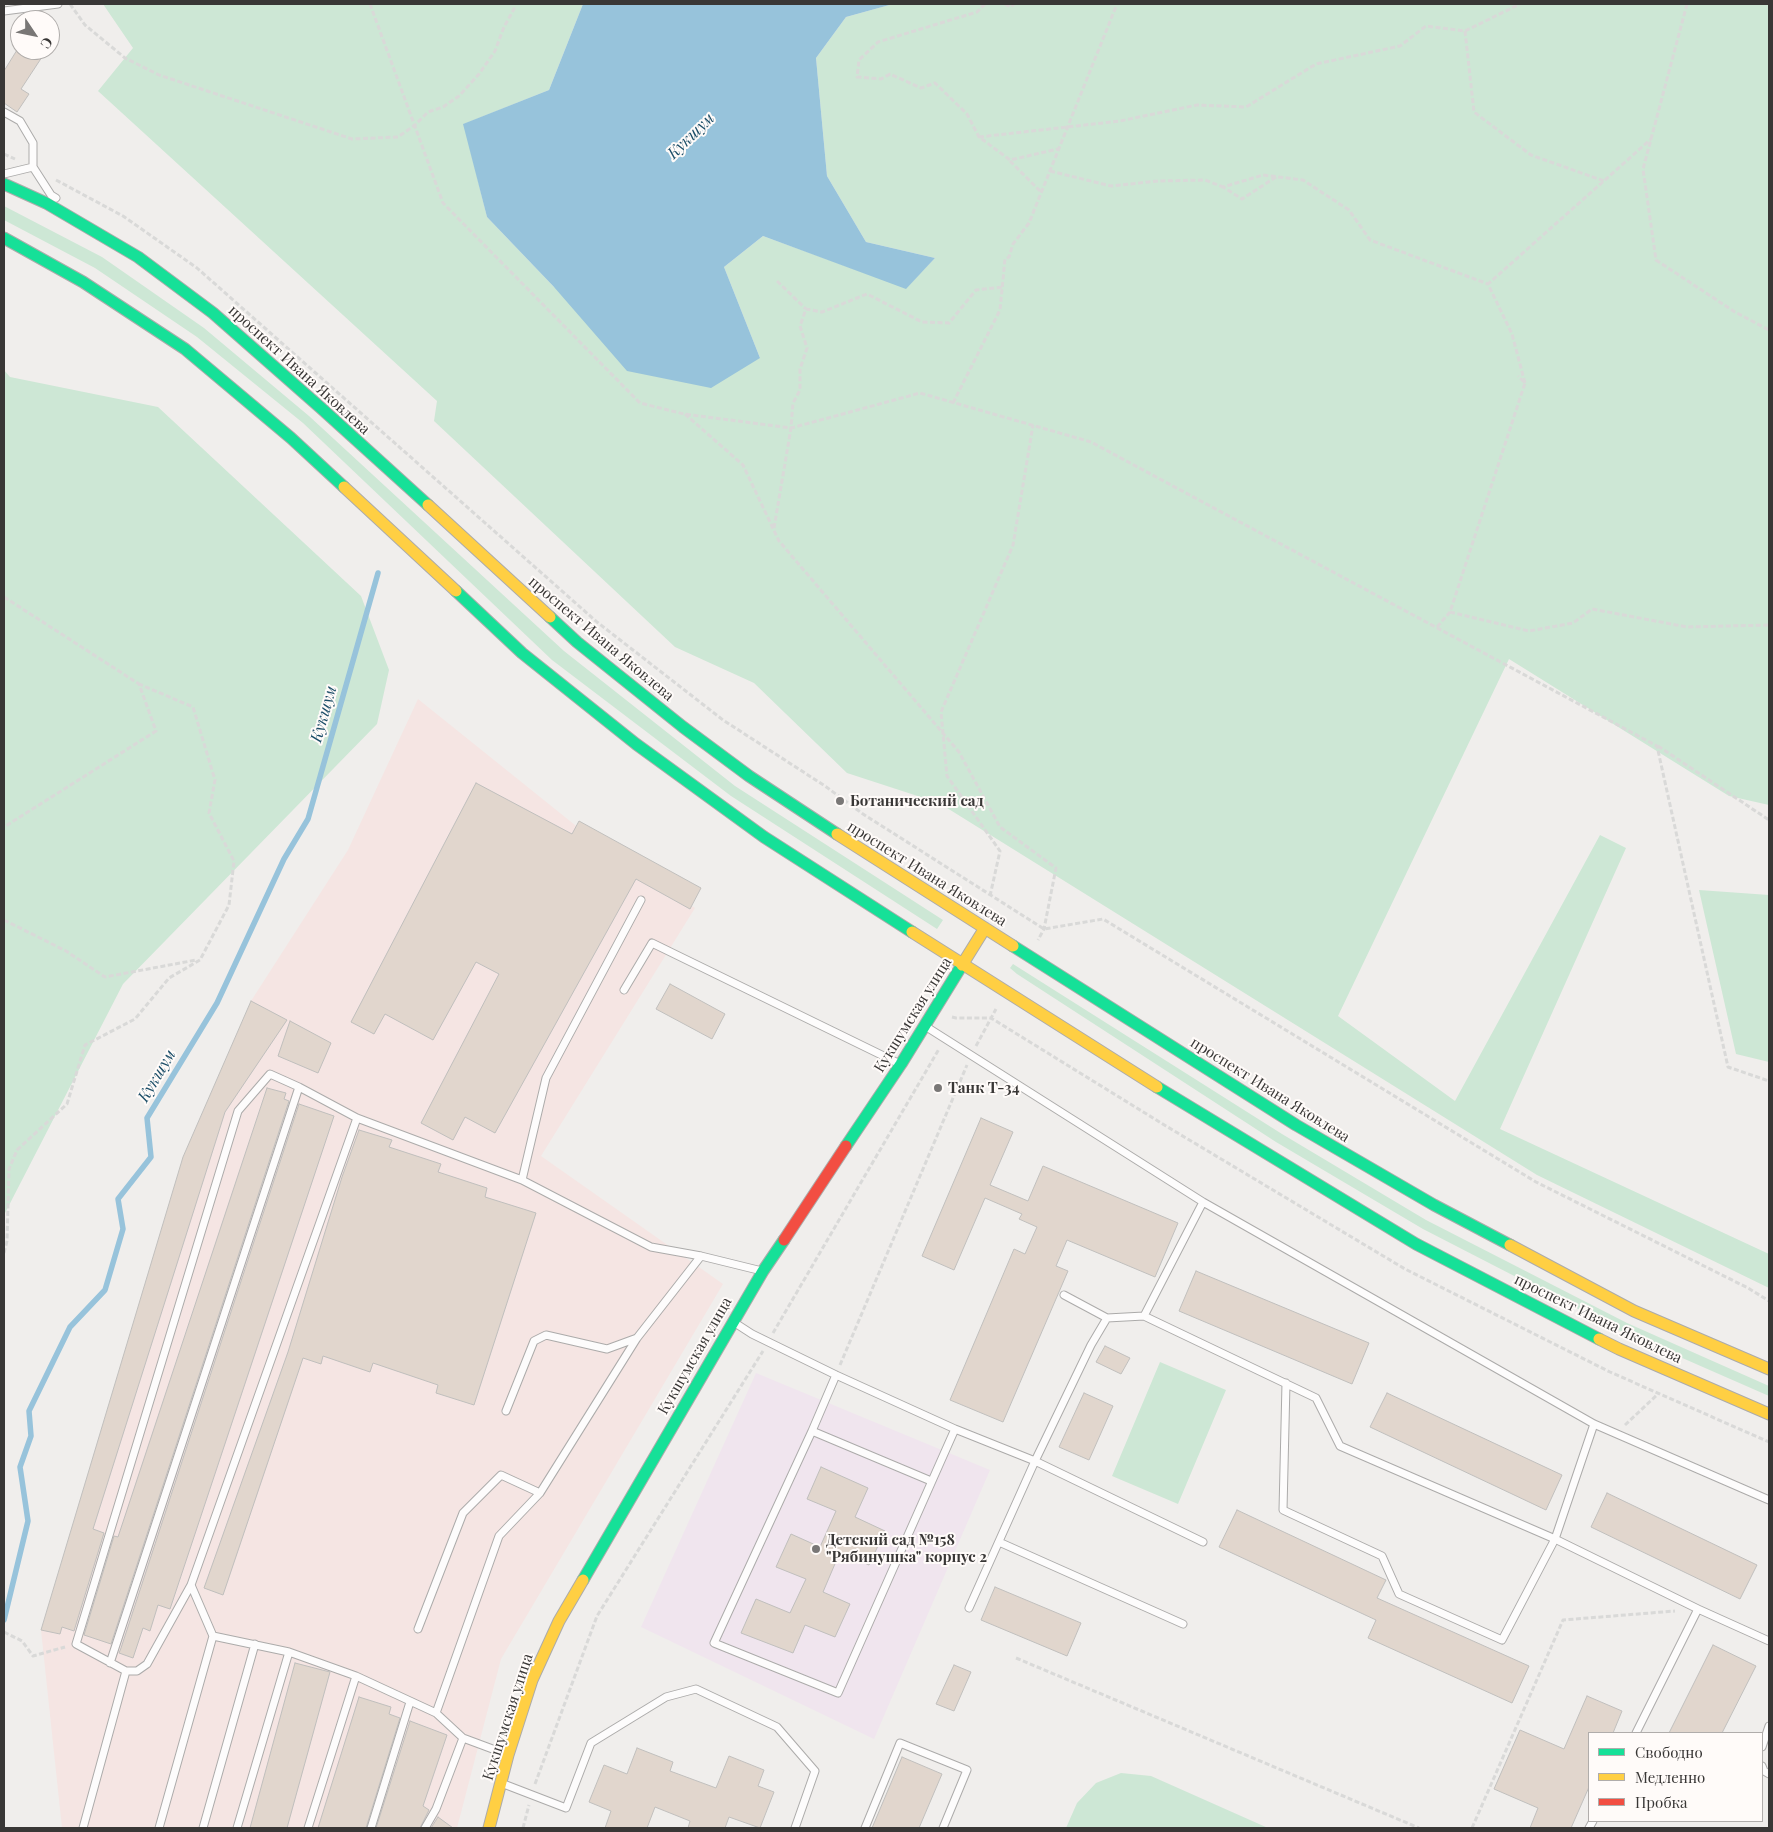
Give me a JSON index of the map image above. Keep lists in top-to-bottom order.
{
  "streets": {
    "main road": ["проспект Ивана Яковлева", "Кукшумская улица"]
  },
  "crossings": [
    ["проспект Ивана Яковлева", "Кукшумская улица"]
  ],
  "water": ["Кукшум"],
  "places": ["Ботанический сад", "Танк Т-34", "Детский сад №158 \"Рябинушка\" корпус 2"],
  "legend": ["Свободно", "Медленно", "Пробка"],
  "north": "bottom right"
}
